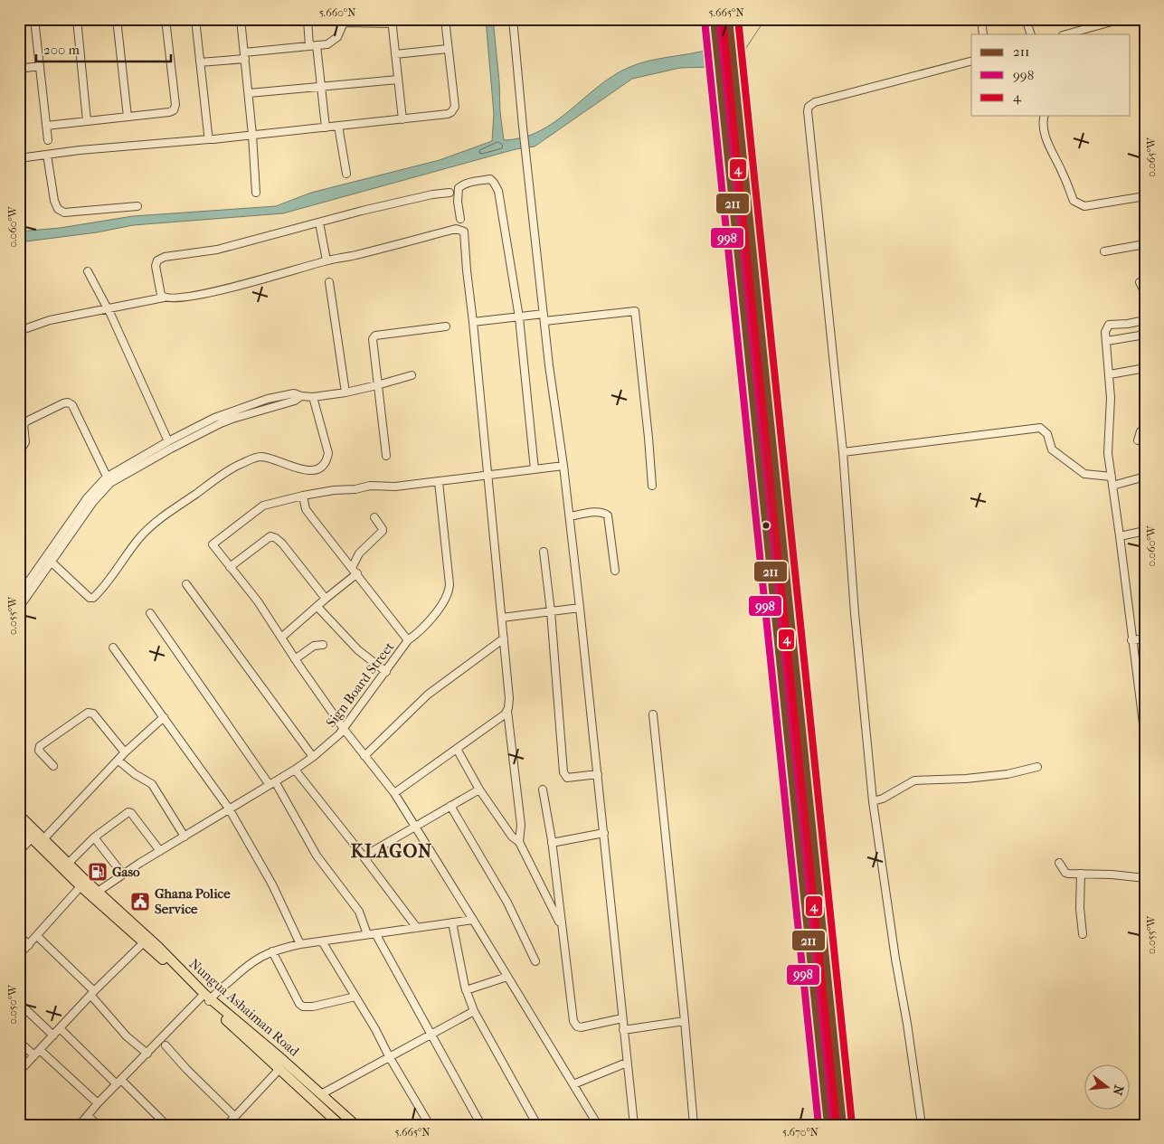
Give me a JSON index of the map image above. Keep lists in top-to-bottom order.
{
  "streets": {
    "main road": ["Nungua Ashaiman Road"],
    "street": ["Sign Board Street"]
  },
  "crossings": [
    ["Sign Board Street", "Nungua Ashaiman Road"]
  ],
  "districts": ["KLAGON"],
  "places": {
    "fuel station": ["Gaso"],
    "public building": ["Ghana Police Service"]
  },
  "lines": ["transit line 211", "transit line 4", "transit line 998"],
  "legend": ["211", "998", "4"],
  "scale_bar": "200 m",
  "north": "right",
  "coordinates": [
    "5.660°N",
    "5.665°N",
    "0.065°W",
    "0.060°W",
    "0.055°W",
    "0.050°W",
    "5.670°N"
  ]
}
